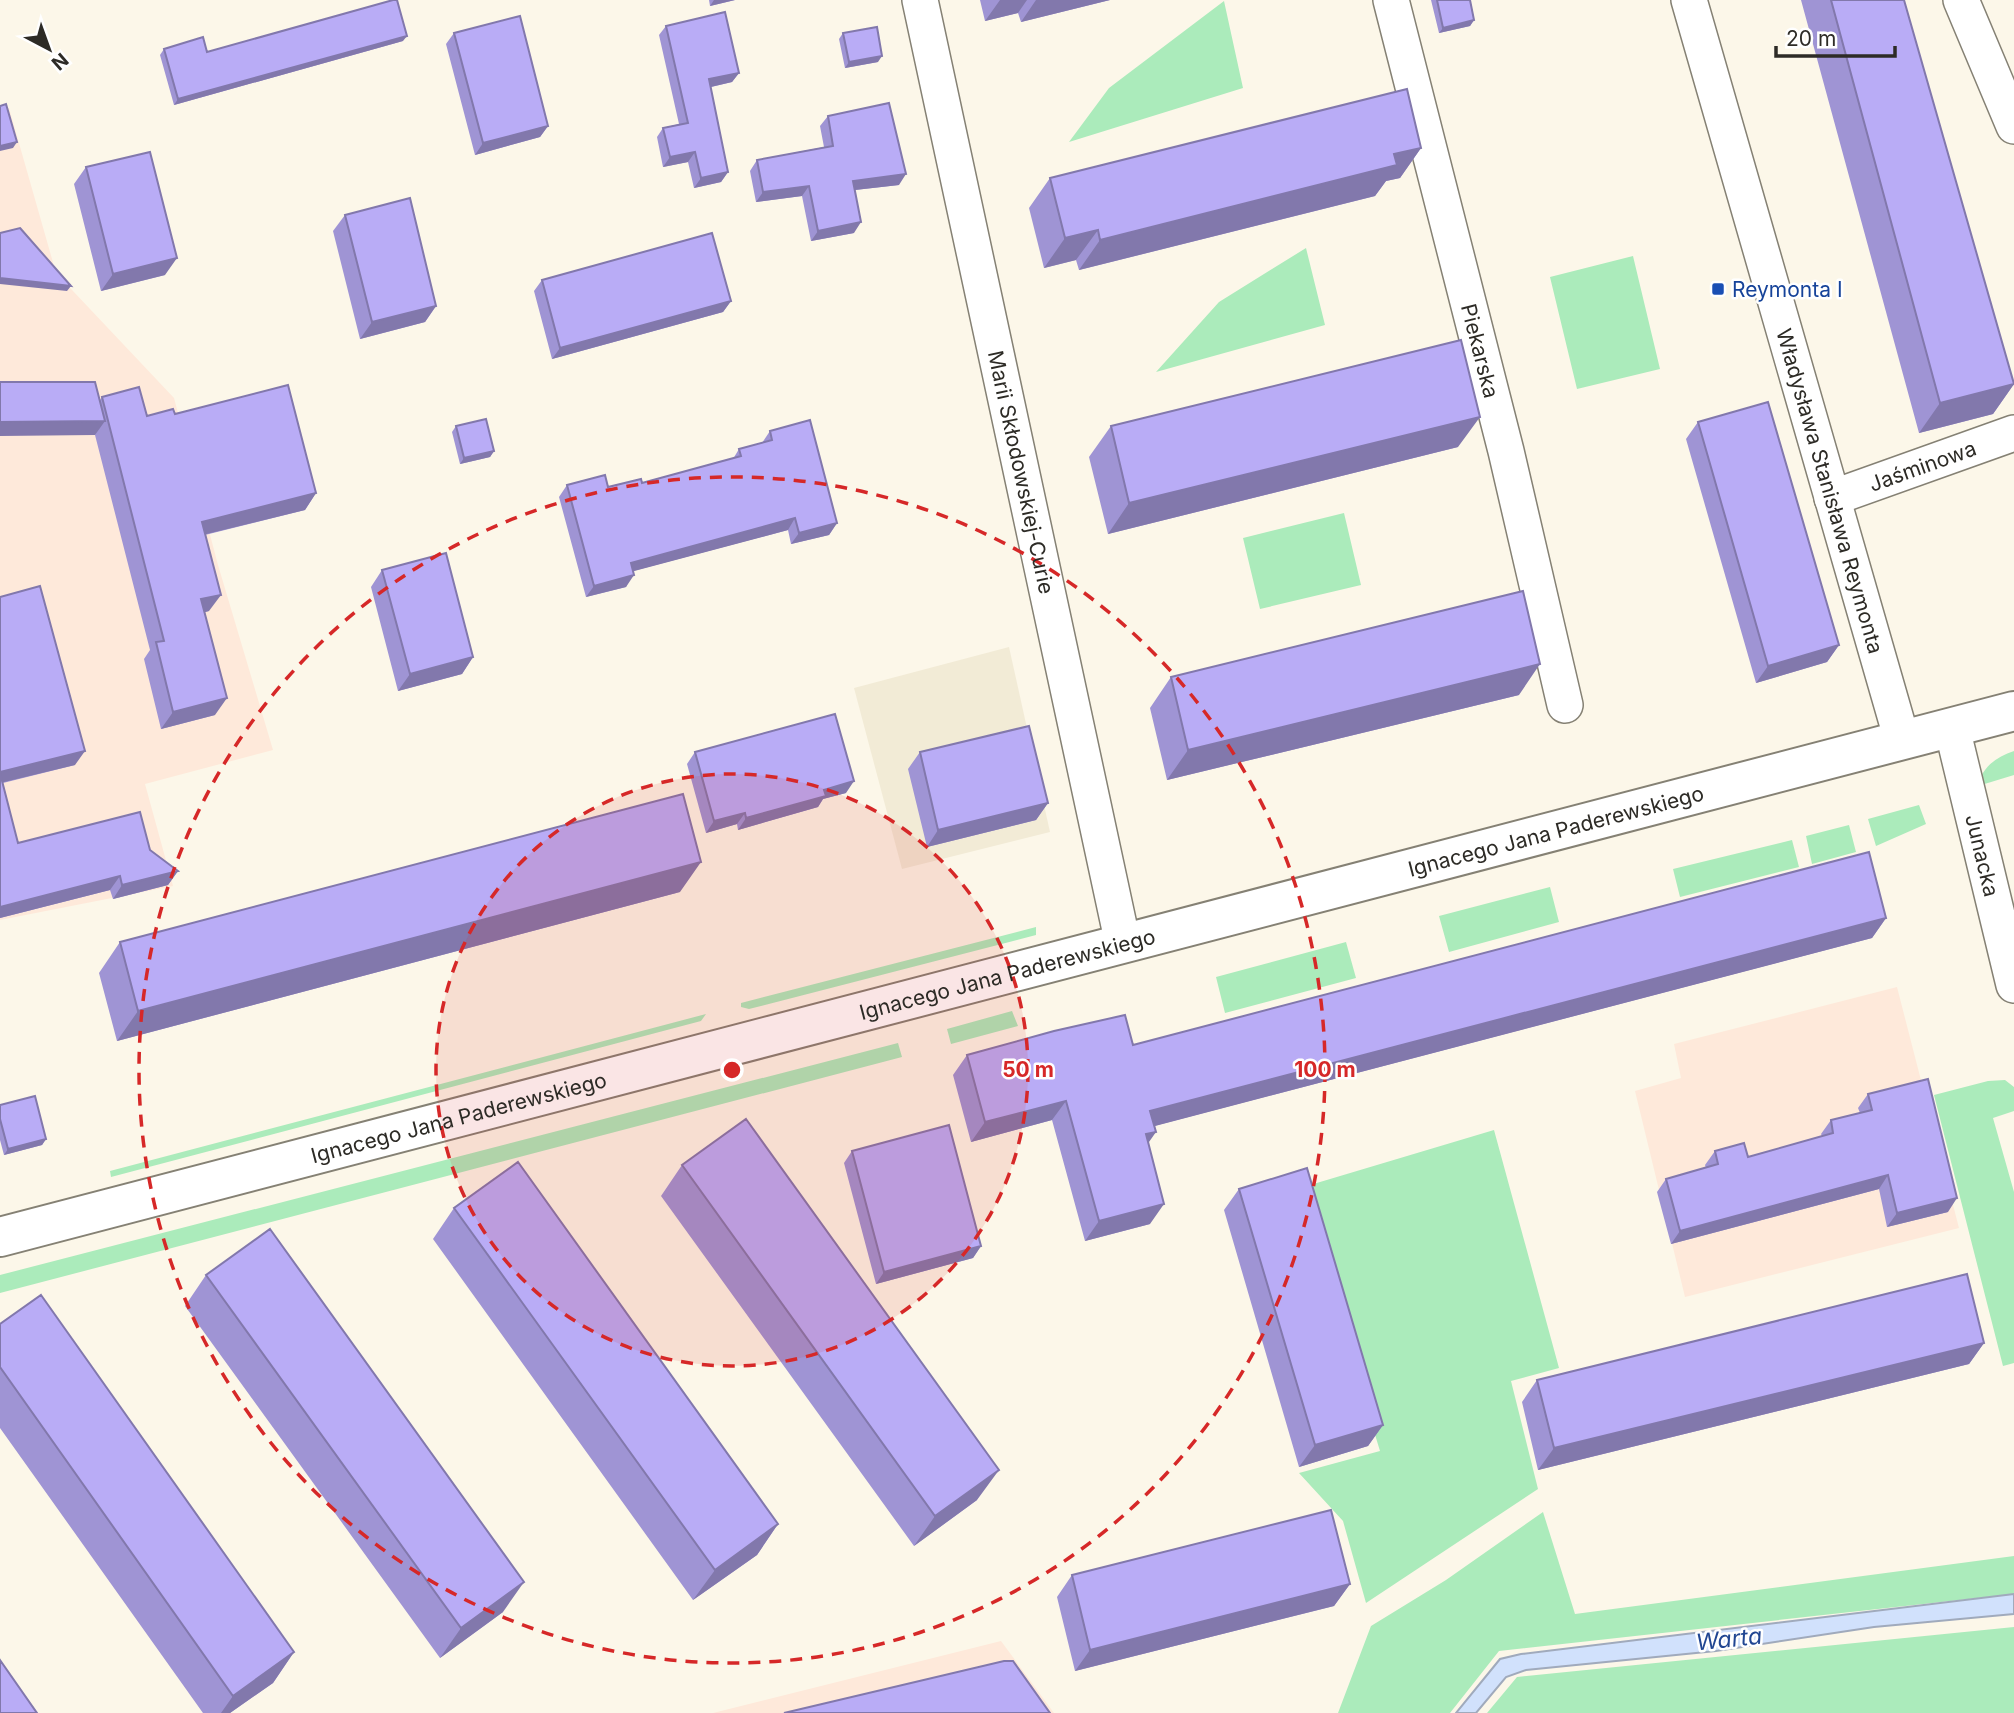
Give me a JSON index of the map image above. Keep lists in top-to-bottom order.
{
  "streets": {
    "main road": ["Ignacego Jana Paderewskiego"],
    "street": [
      "Piekarska",
      "Jaśminowa",
      "Marii Skłodowskiej-Curie",
      "Władysława Stanisława Reymonta",
      "Junacka"
    ]
  },
  "crossings": [
    ["Jaśminowa", "Władysława Stanisława Reymonta"],
    ["Marii Skłodowskiej-Curie", "Ignacego Jana Paderewskiego"],
    ["Władysława Stanisława Reymonta", "Ignacego Jana Paderewskiego"],
    ["Ignacego Jana Paderewskiego", "Junacka"]
  ],
  "water": ["Warta"],
  "places": {
    "transit": ["Reymonta I"]
  },
  "scale_bar": "20 m",
  "north": "bottom right",
  "rings": ["50 m", "100 m"]
}
